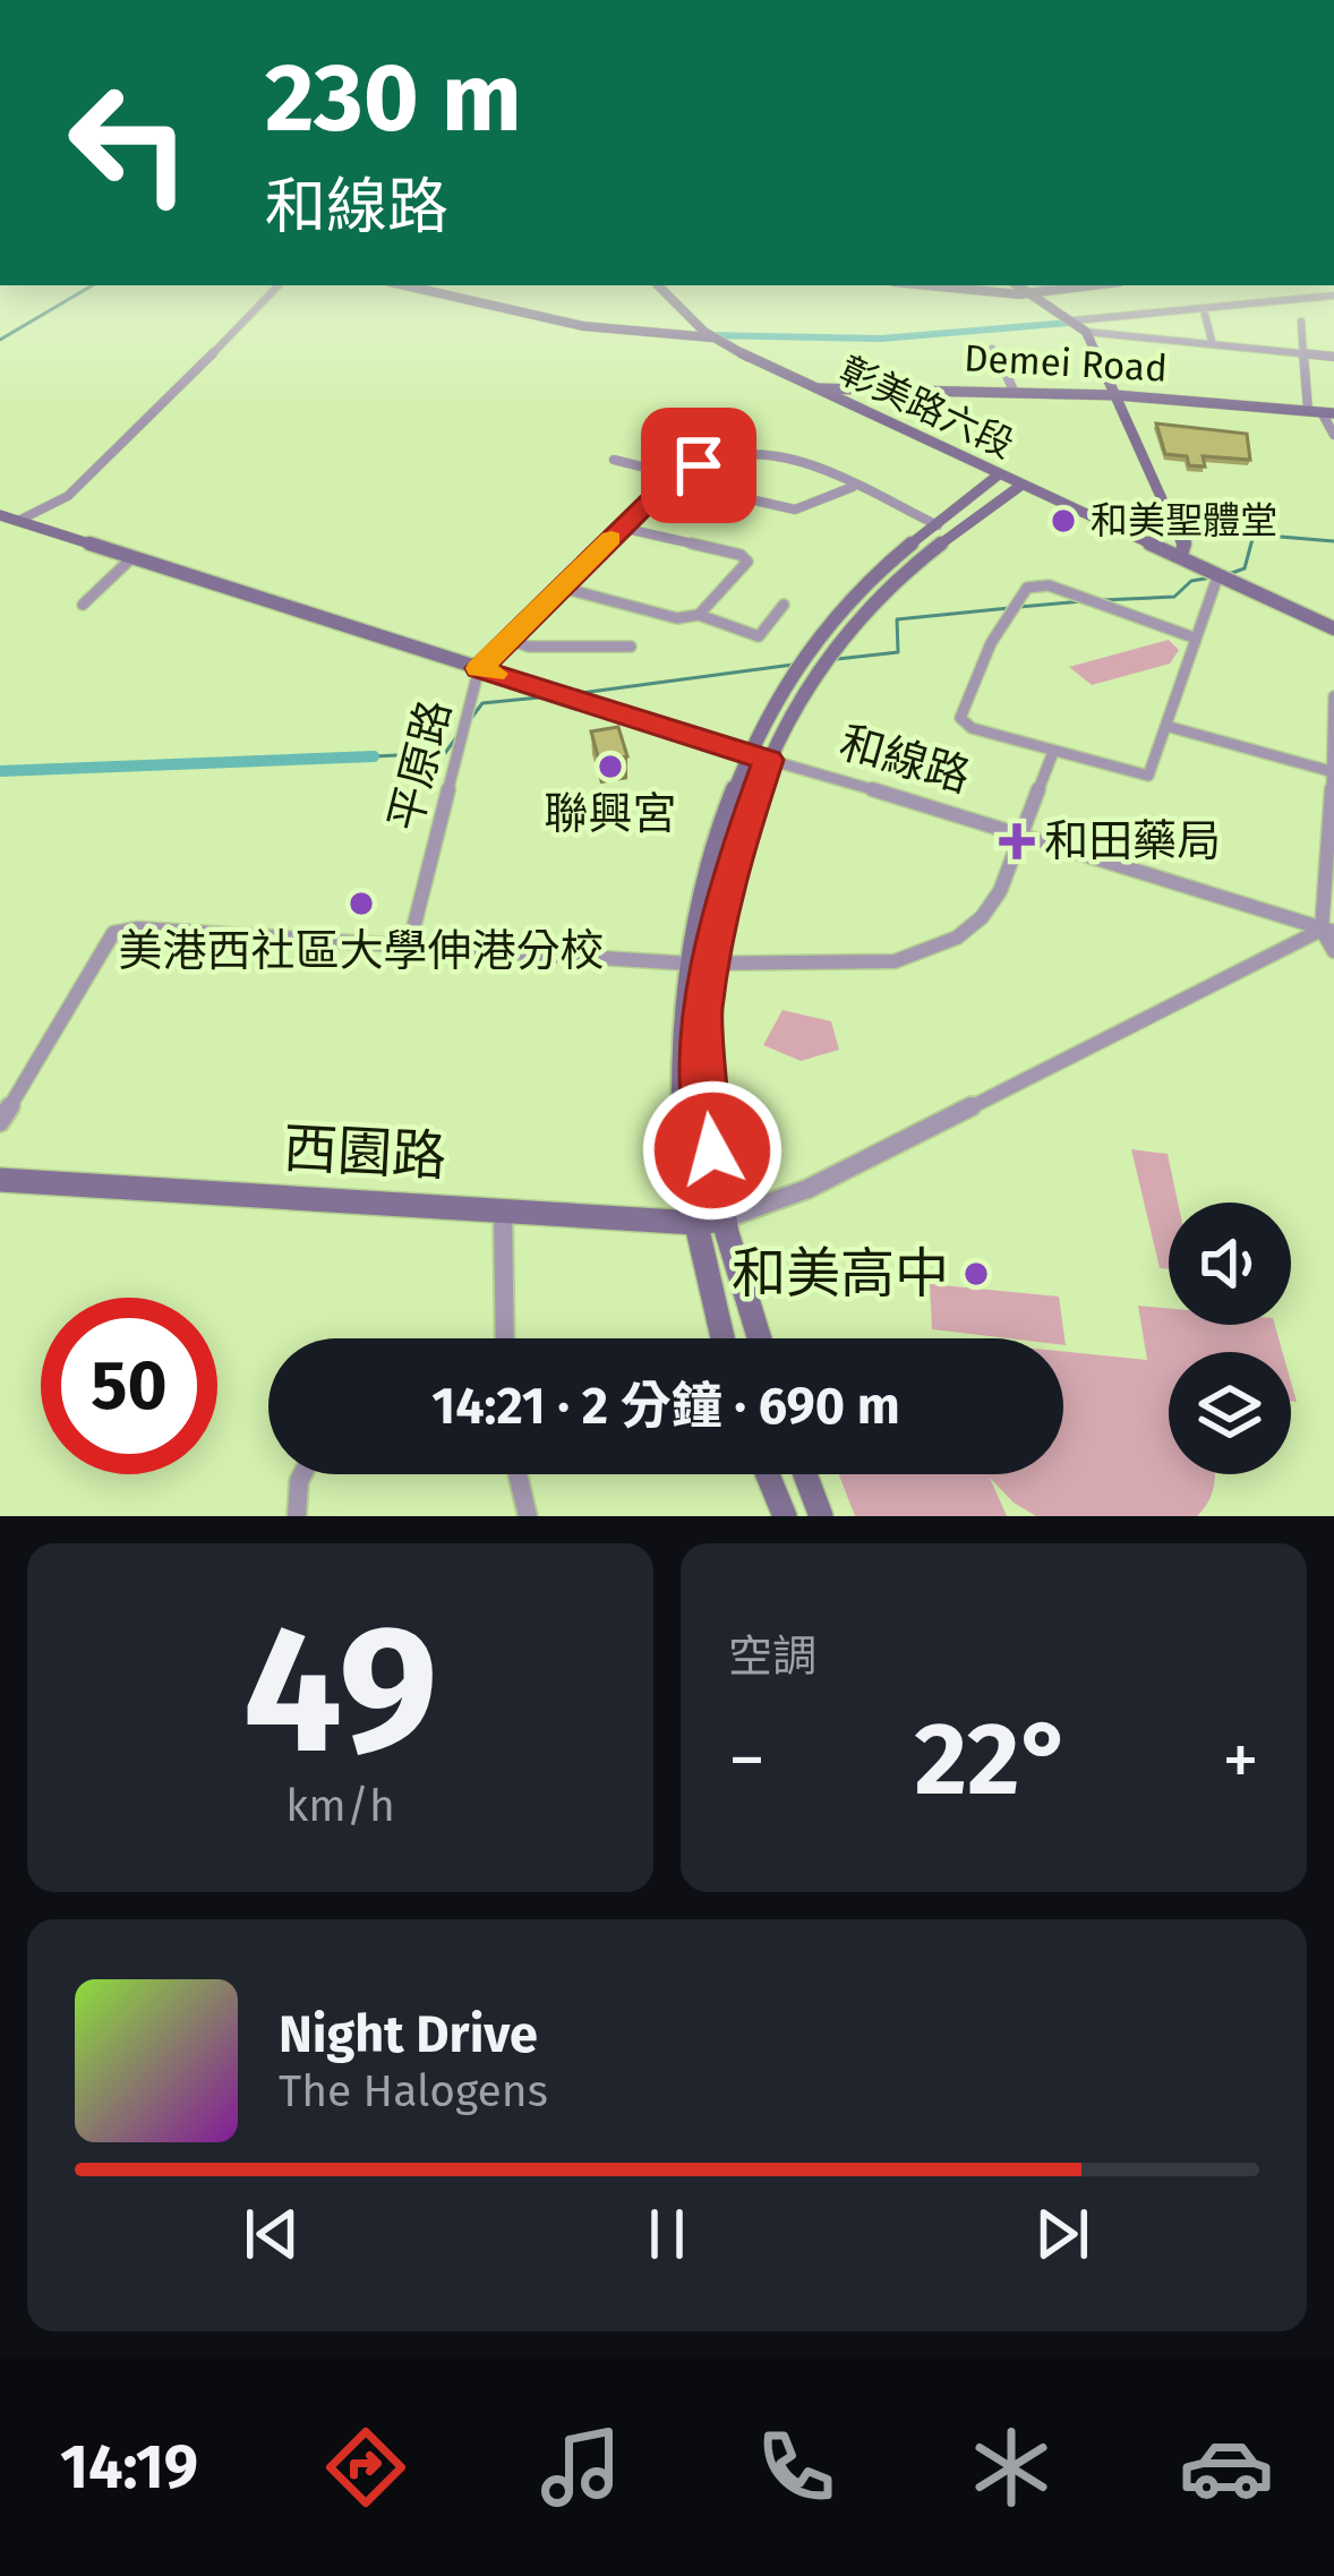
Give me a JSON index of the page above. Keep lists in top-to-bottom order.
{
  "streets": {
    "street": [
      "Demei Road",
      "彰美路六段",
      "和線路",
      "平原路",
      "西園路"
    ]
  },
  "crossings": [
    ["Demei Road", "彰美路六段"],
    ["和線路", "平原路"]
  ],
  "places": {
    "other": [
      "和美聖體堂",
      "聯興宮",
      "美港西社區大學伸港分校",
      "和美高中"
    ],
    "health": ["和田藥局"]
  },
  "page": {
    "turn": ["230 m", "和線路"],
    "limit": "50",
    "trip": "14:21 · 2 分鐘 · 690 m",
    "tile": [
      ["49", "km/h"],
      "空調"
    ],
    "heat": ["−", "22°", "+"],
    "song": ["Night Drive", "The Halogens"],
    "tabs": "14:19"
  }
}
